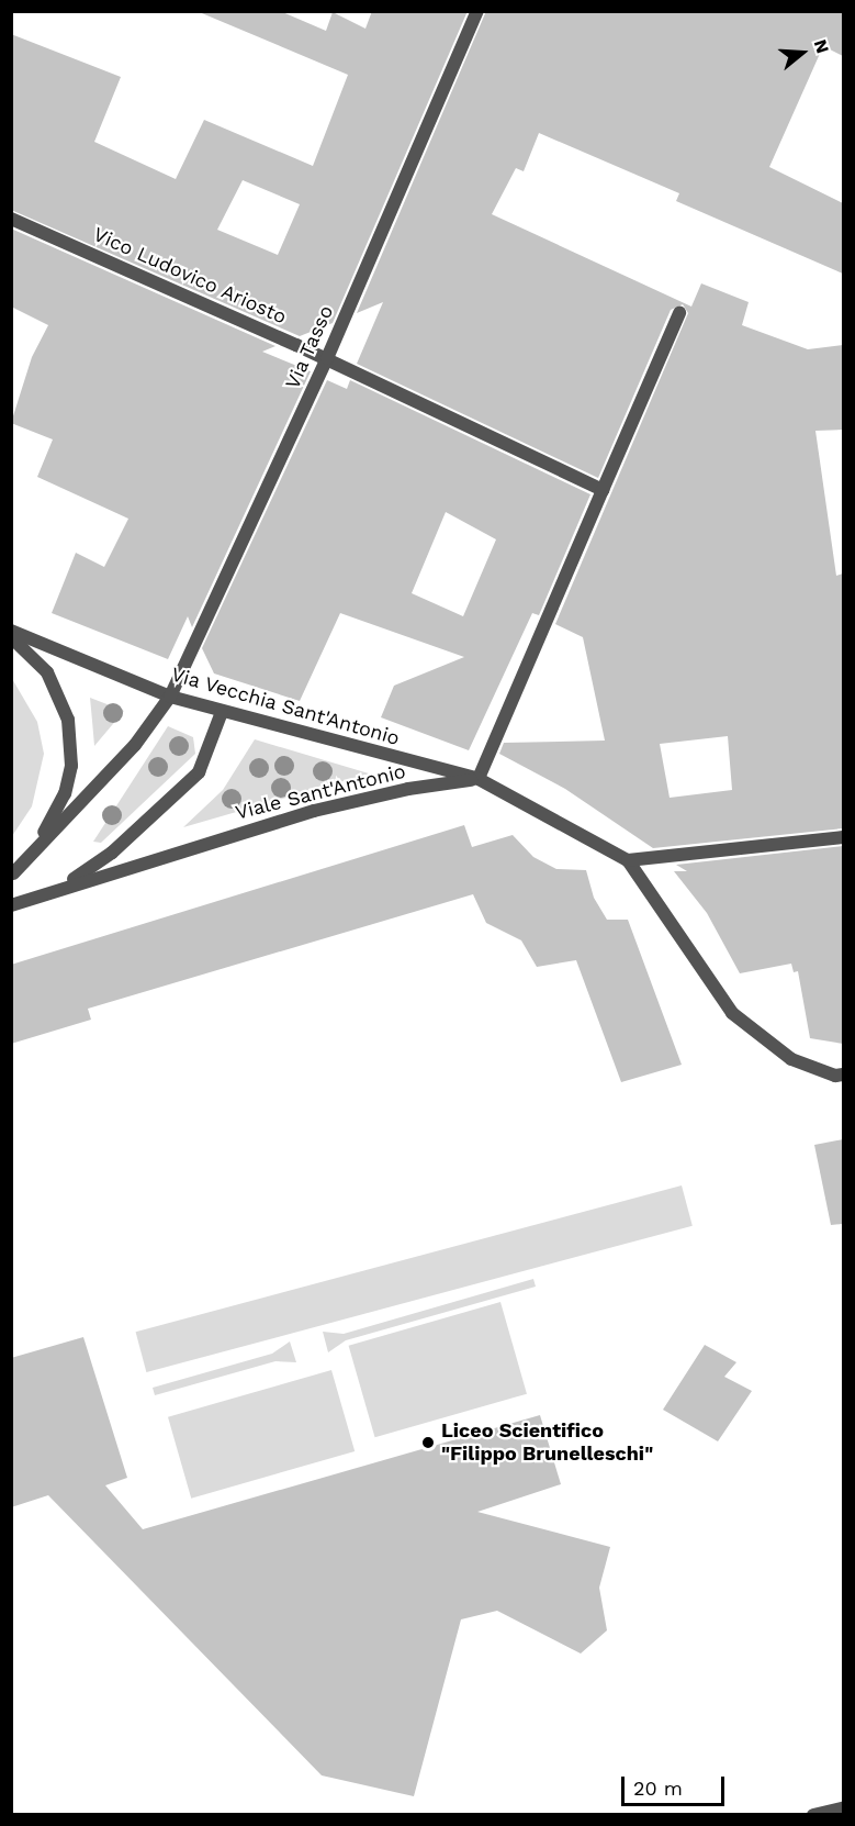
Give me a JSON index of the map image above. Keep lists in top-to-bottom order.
{
  "streets": {
    "street": [
      "Vico Ludovico Ariosto",
      "Via Tasso",
      "Via Vecchia Sant'Antonio",
      "Viale Sant'Antonio"
    ]
  },
  "crossings": [
    ["Vico Ludovico Ariosto", "Via Tasso"],
    ["Via Tasso", "Via Vecchia Sant'Antonio"],
    ["Via Vecchia Sant'Antonio", "Viale Sant'Antonio"]
  ],
  "places": ["Liceo Scientifico \"Filippo Brunelleschi\""],
  "scale_bar": "20 m",
  "north": "right"
}
